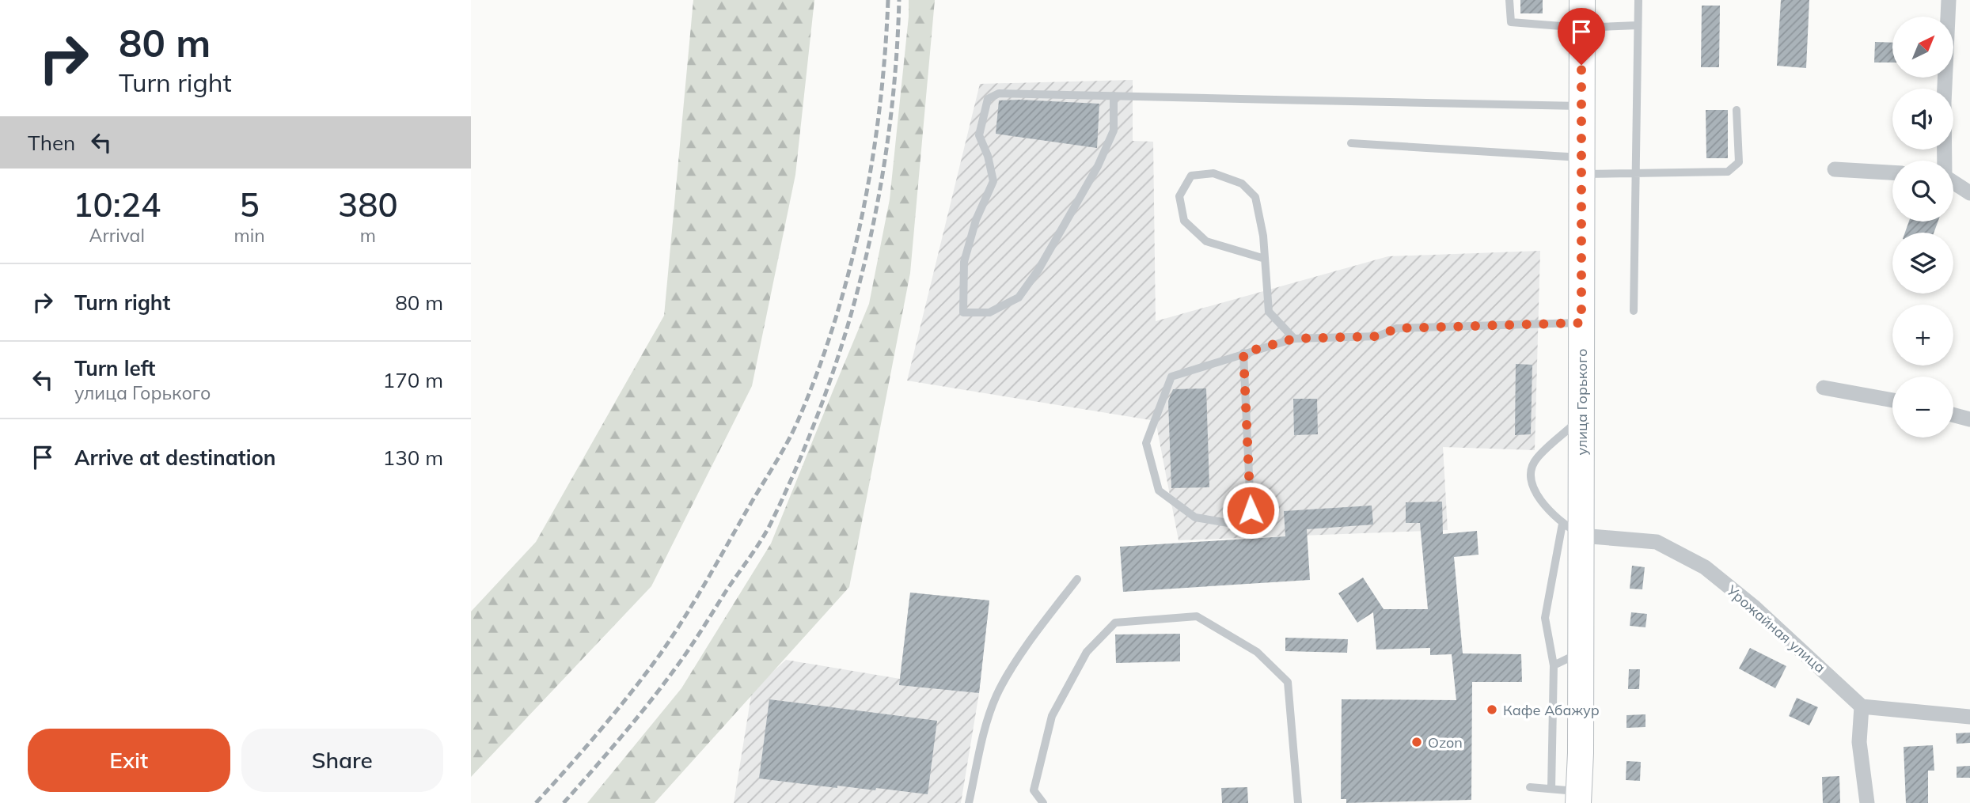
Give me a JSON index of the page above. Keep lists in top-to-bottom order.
{
  "streets": {
    "main road": ["улица Горького"],
    "street": ["Урожайная улица"]
  },
  "crossings": [
    ["улица Горького", "Урожайная улица"]
  ],
  "places": ["Кафе Абажур", "Ozon"],
  "north": "top right",
  "page": {
    "turn": ["80 m", "Turn right"],
    "map_buttons": ["+", "−"],
    "then": "Then",
    "eta": [
      "10:24",
      "Arrival",
      "5",
      "min",
      "380",
      "m"
    ],
    "list": [
      {
        "name": "Turn right",
        "value": "80 m"
      },
      {
        "name": "Turn left",
        "note": "улица Горького",
        "value": "170 m"
      },
      {
        "name": "Arrive at destination",
        "value": "130 m"
      }
    ],
    "buttons": ["Exit", "Share"]
  }
}
